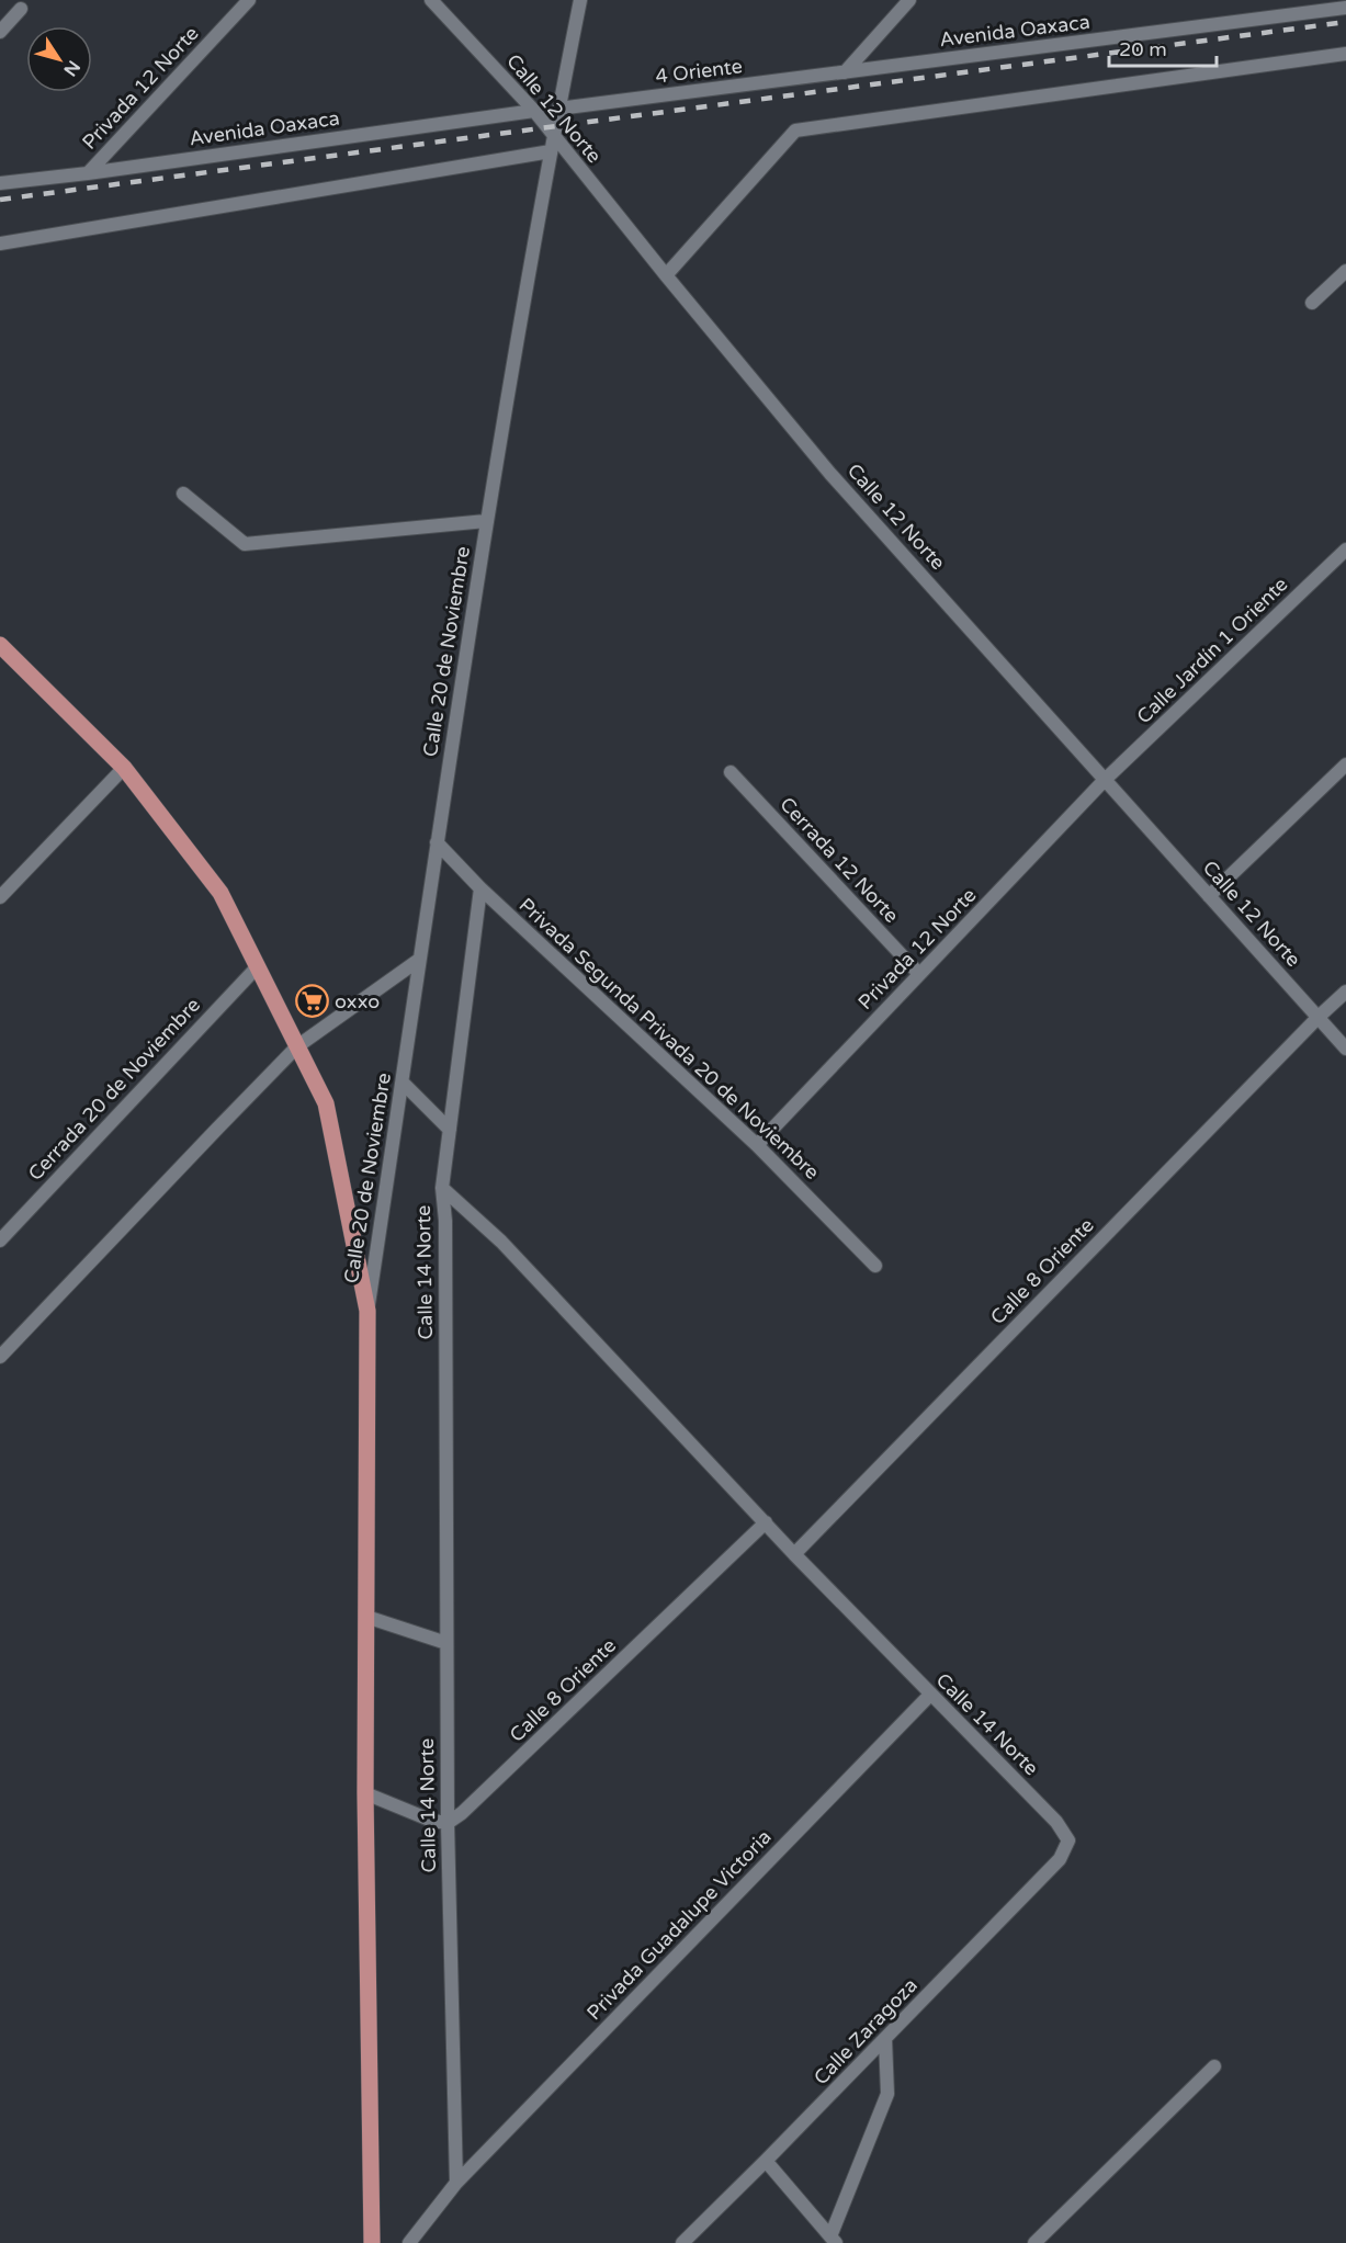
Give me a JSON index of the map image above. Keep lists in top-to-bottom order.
{
  "streets": {
    "street": [
      "Avenida Oaxaca",
      "4 Oriente",
      "Privada 12 Norte",
      "Calle 12 Norte",
      "Calle Jardín 1 Oriente",
      "Calle 20 de Noviembre",
      "Cerrada 12 Norte",
      "Privada Segunda Privada 20 de Noviembre",
      "Cerrada 20 de Noviembre",
      "Calle 8 Oriente",
      "Calle 14 Norte",
      "Privada Guadalupe Victoria",
      "Calle Zaragoza"
    ]
  },
  "crossings": [
    ["Avenida Oaxaca", "4 Oriente"],
    ["Avenida Oaxaca", "Privada 12 Norte"],
    ["Avenida Oaxaca", "Calle 12 Norte"],
    ["4 Oriente", "Calle 20 de Noviembre"],
    ["Privada 12 Norte", "Calle 12 Norte"],
    ["Privada 12 Norte", "Calle Jardín 1 Oriente"],
    ["Privada 12 Norte", "Cerrada 12 Norte"],
    ["Privada 12 Norte", "Privada Segunda Privada 20 de Noviembre"],
    ["Calle 12 Norte", "Calle Jardín 1 Oriente"],
    ["Calle 12 Norte", "Calle 20 de Noviembre"],
    ["Calle 12 Norte", "Calle 8 Oriente"],
    ["Calle 20 de Noviembre", "Privada Segunda Privada 20 de Noviembre"],
    ["Calle 8 Oriente", "Calle 14 Norte"],
    ["Calle 14 Norte", "Privada Guadalupe Victoria"],
    ["Calle 14 Norte", "Calle Zaragoza"]
  ],
  "places": {
    "supermarket": ["oxxo"]
  },
  "scale_bar": "20 m",
  "north": "bottom right"
}
